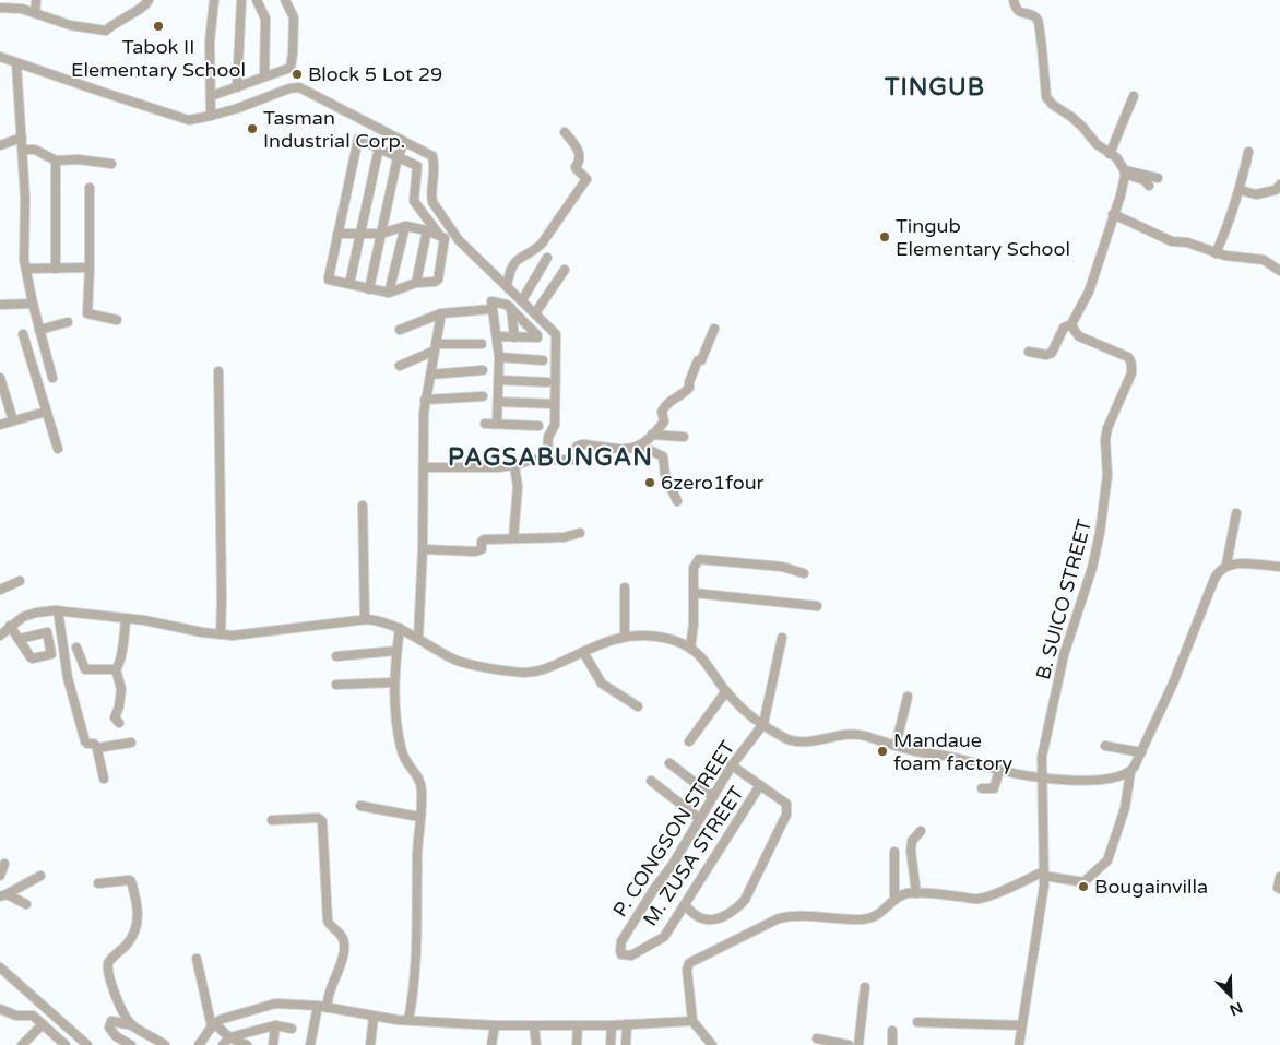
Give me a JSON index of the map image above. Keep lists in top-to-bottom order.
{
  "streets": {
    "street": ["B. SUICO STREET", "P. CONGSON STREET", "M. ZUSA STREET"]
  },
  "crossings": [
    ["P. CONGSON STREET", "M. ZUSA STREET"]
  ],
  "districts": ["TINGUB", "PAGSABUNGAN"],
  "places": [
    "Tabok II Elementary School",
    "Block 5 Lot 29",
    "Tasman Industrial Corp.",
    "Tingub Elementary School",
    "6zero1four",
    "Mandaue foam factory",
    "Bougainvilla"
  ],
  "north": "bottom right"
}
